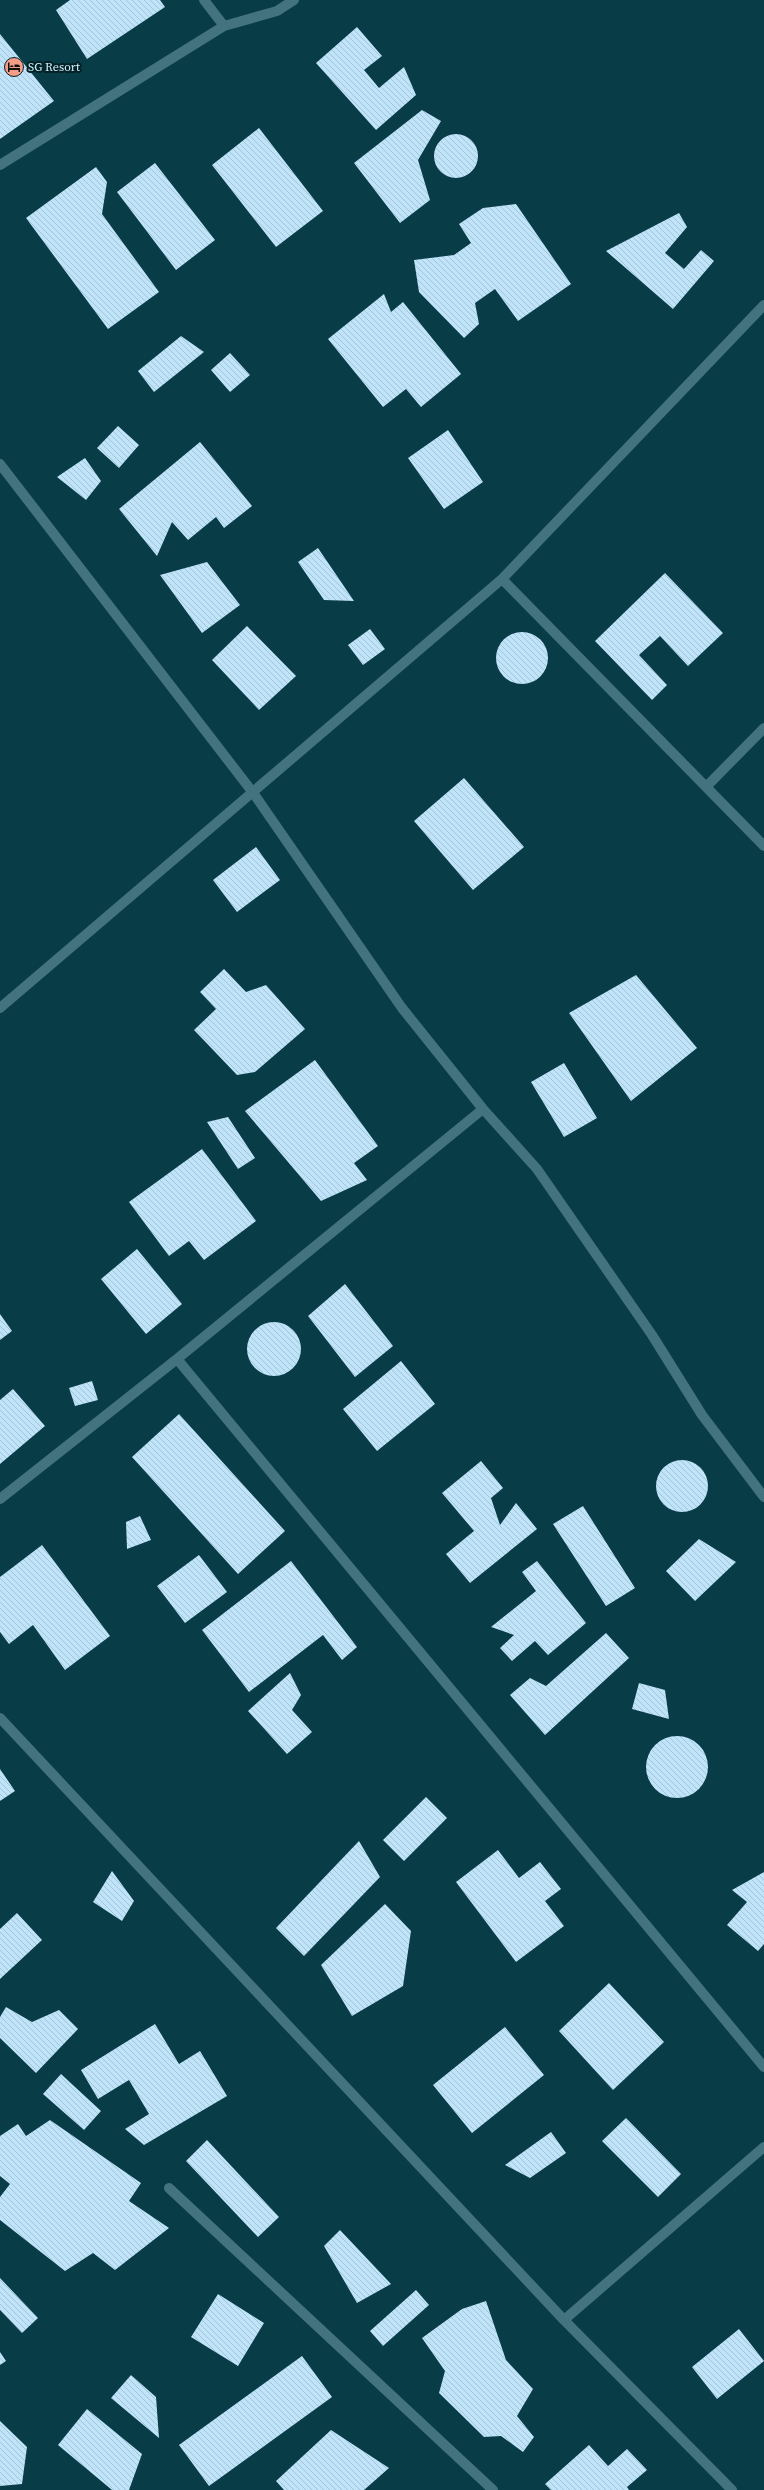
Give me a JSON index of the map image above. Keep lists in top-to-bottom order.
{
  "places": {
    "hotel": ["SG Resort"]
  }
}
